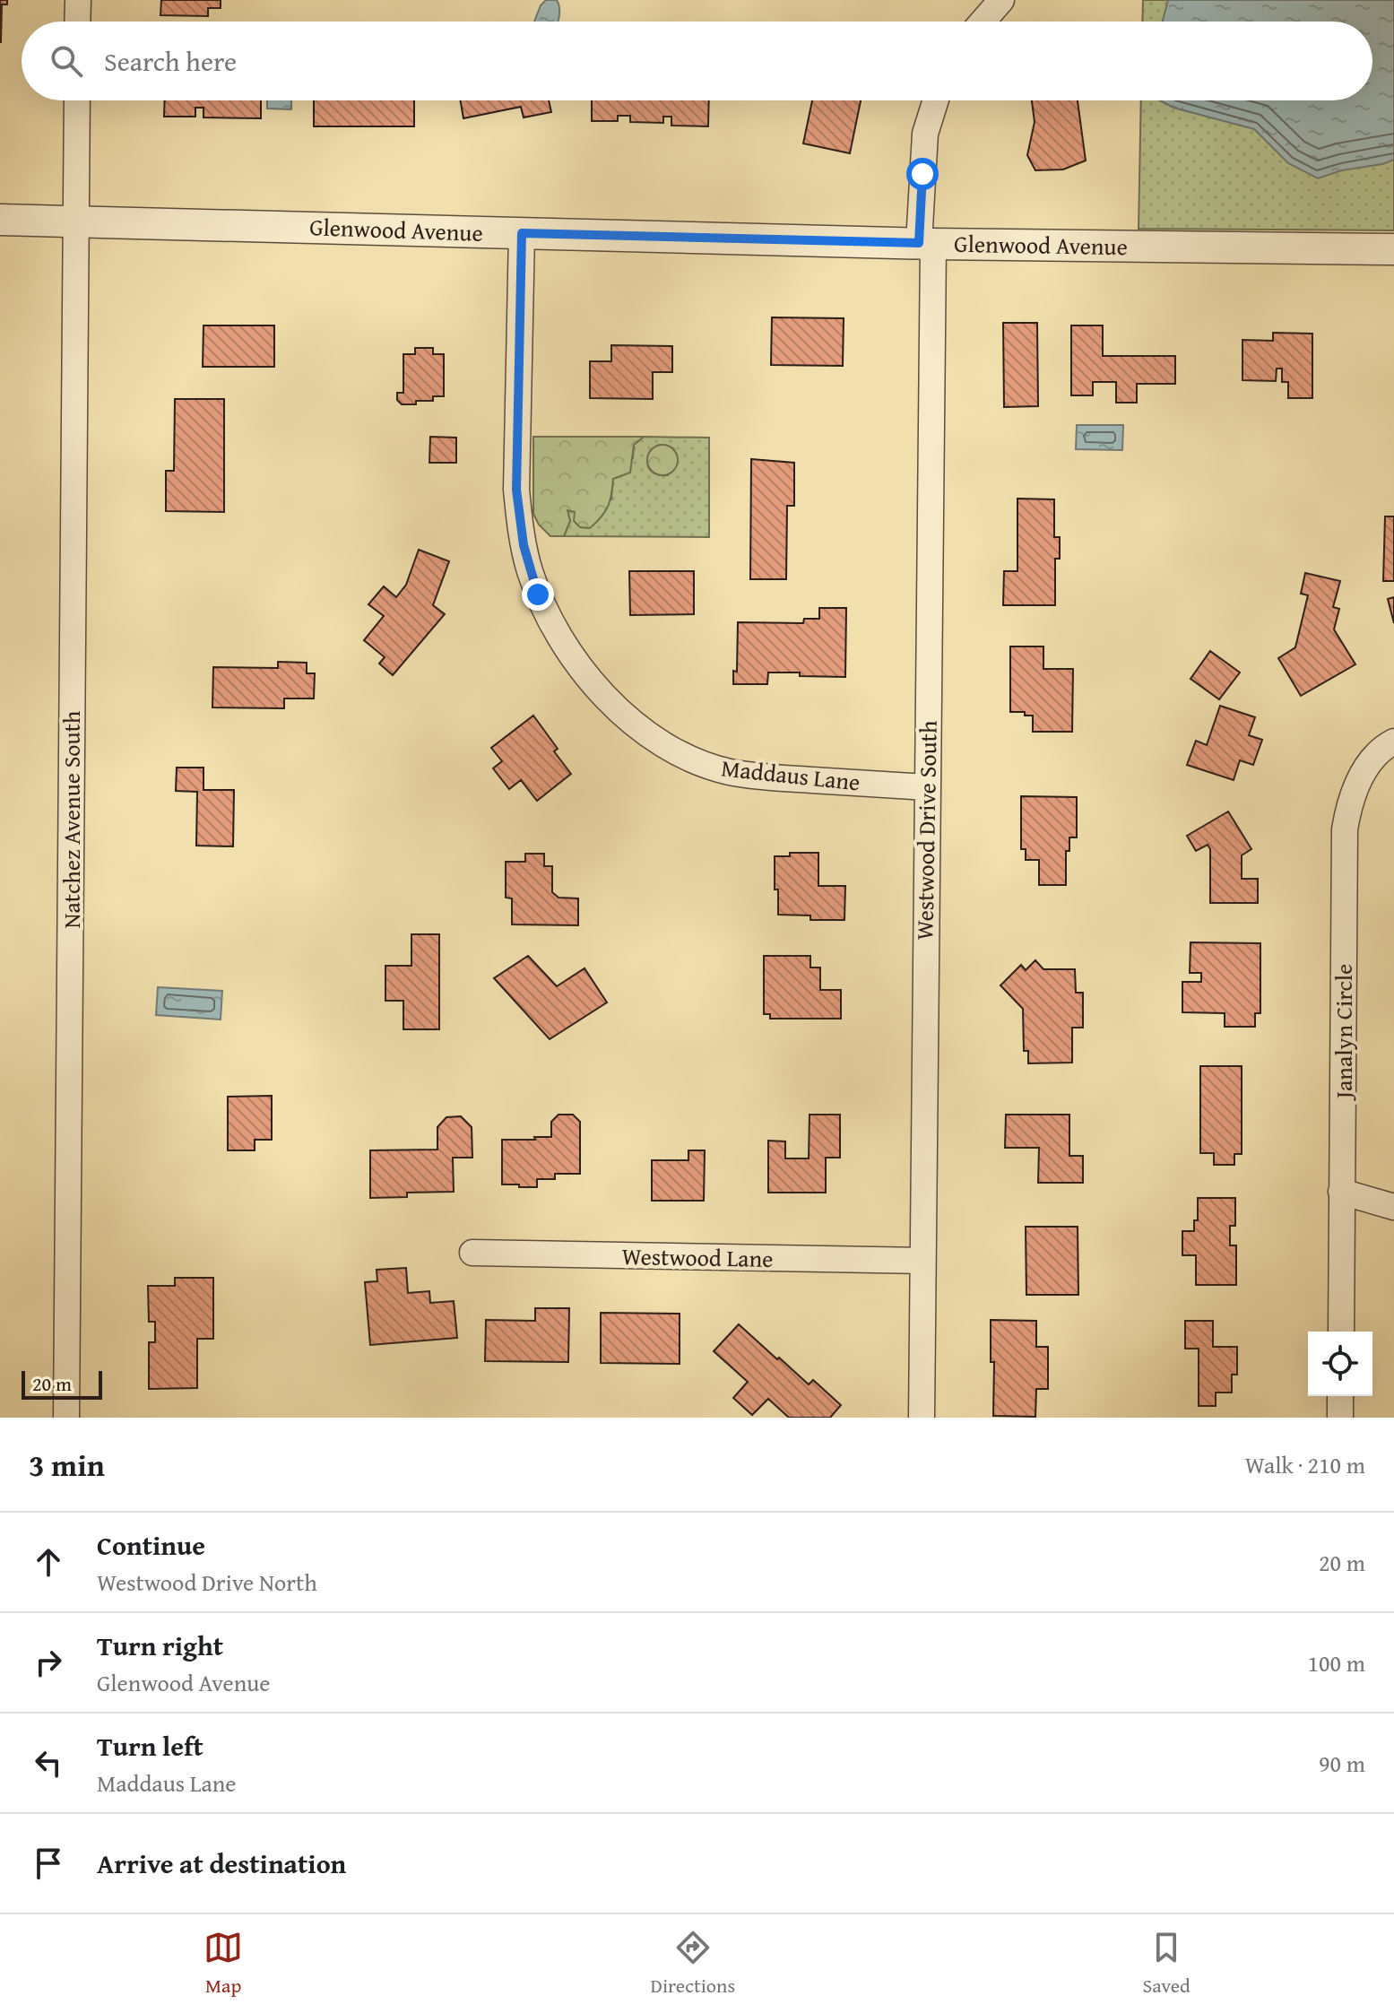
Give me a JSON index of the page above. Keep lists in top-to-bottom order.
{
  "streets": {
    "street": [
      "Glenwood Avenue",
      "Maddaus Lane",
      "Natchez Avenue South",
      "Westwood Drive South",
      "Janalyn Circle",
      "Westwood Lane"
    ]
  },
  "crossings": [
    ["Glenwood Avenue", "Maddaus Lane"],
    ["Glenwood Avenue", "Natchez Avenue South"],
    ["Glenwood Avenue", "Westwood Drive South"],
    ["Maddaus Lane", "Westwood Drive South"],
    ["Westwood Drive South", "Westwood Lane"]
  ],
  "scale_bar": "20 m",
  "page": {
    "search": "Search here",
    "scale": "20 m",
    "heading": ["3 min", "Walk · 210 m"],
    "list": [
      ["Continue", "Westwood Drive North", "20 m"],
      ["Turn right", "Glenwood Avenue", "100 m"],
      ["Turn left", "Maddaus Lane", "90 m"],
      "Arrive at destination"
    ],
    "nav": ["Map", "Directions", "Saved"]
  }
}
